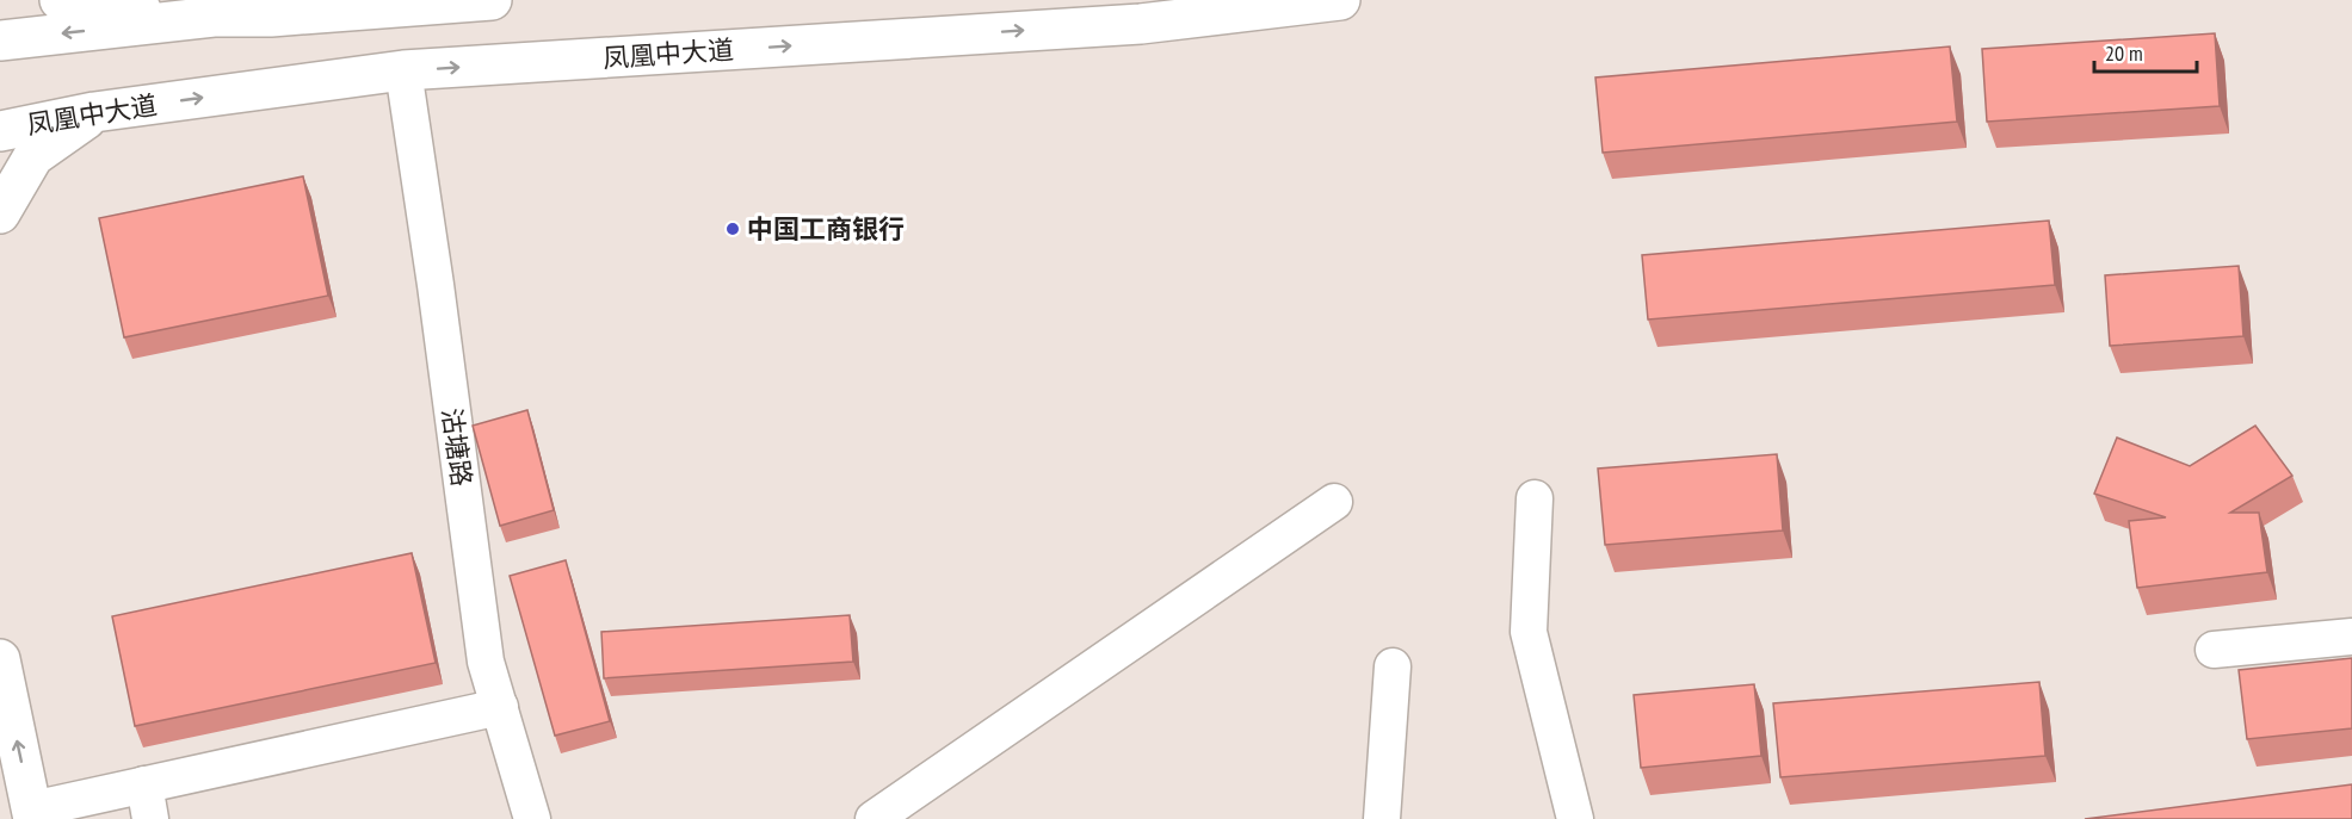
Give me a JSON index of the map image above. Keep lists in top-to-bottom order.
{
  "streets": {
    "main road": ["凤凰中大道"],
    "street": ["沽塘路"]
  },
  "crossings": [
    ["凤凰中大道", "沽塘路"]
  ],
  "places": ["中国工商银行"],
  "scale_bar": "20 m"
}
